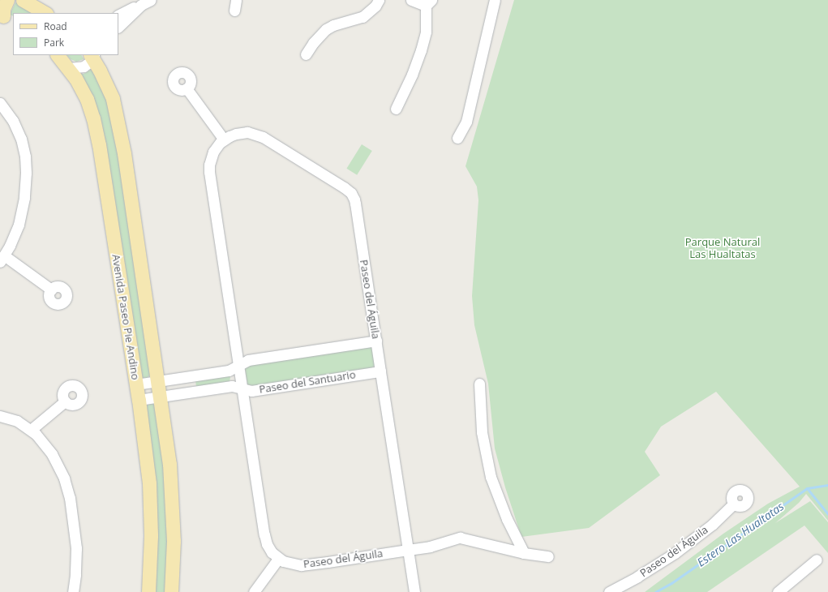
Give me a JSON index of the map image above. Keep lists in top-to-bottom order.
{
  "streets": {
    "main road": ["Avenida Paseo Pie Andino"],
    "street": ["Paseo del Águila", "Paseo del Santuario"]
  },
  "crossings": [
    ["Paseo del Águila", "Paseo del Santuario"],
    ["Avenida Paseo Pie Andino", "Paseo del Santuario"]
  ],
  "water": ["Estero Las Hualtatas"],
  "parks": ["Parque Natural Las Hualtatas"],
  "legend": ["Road", "Park"]
}
